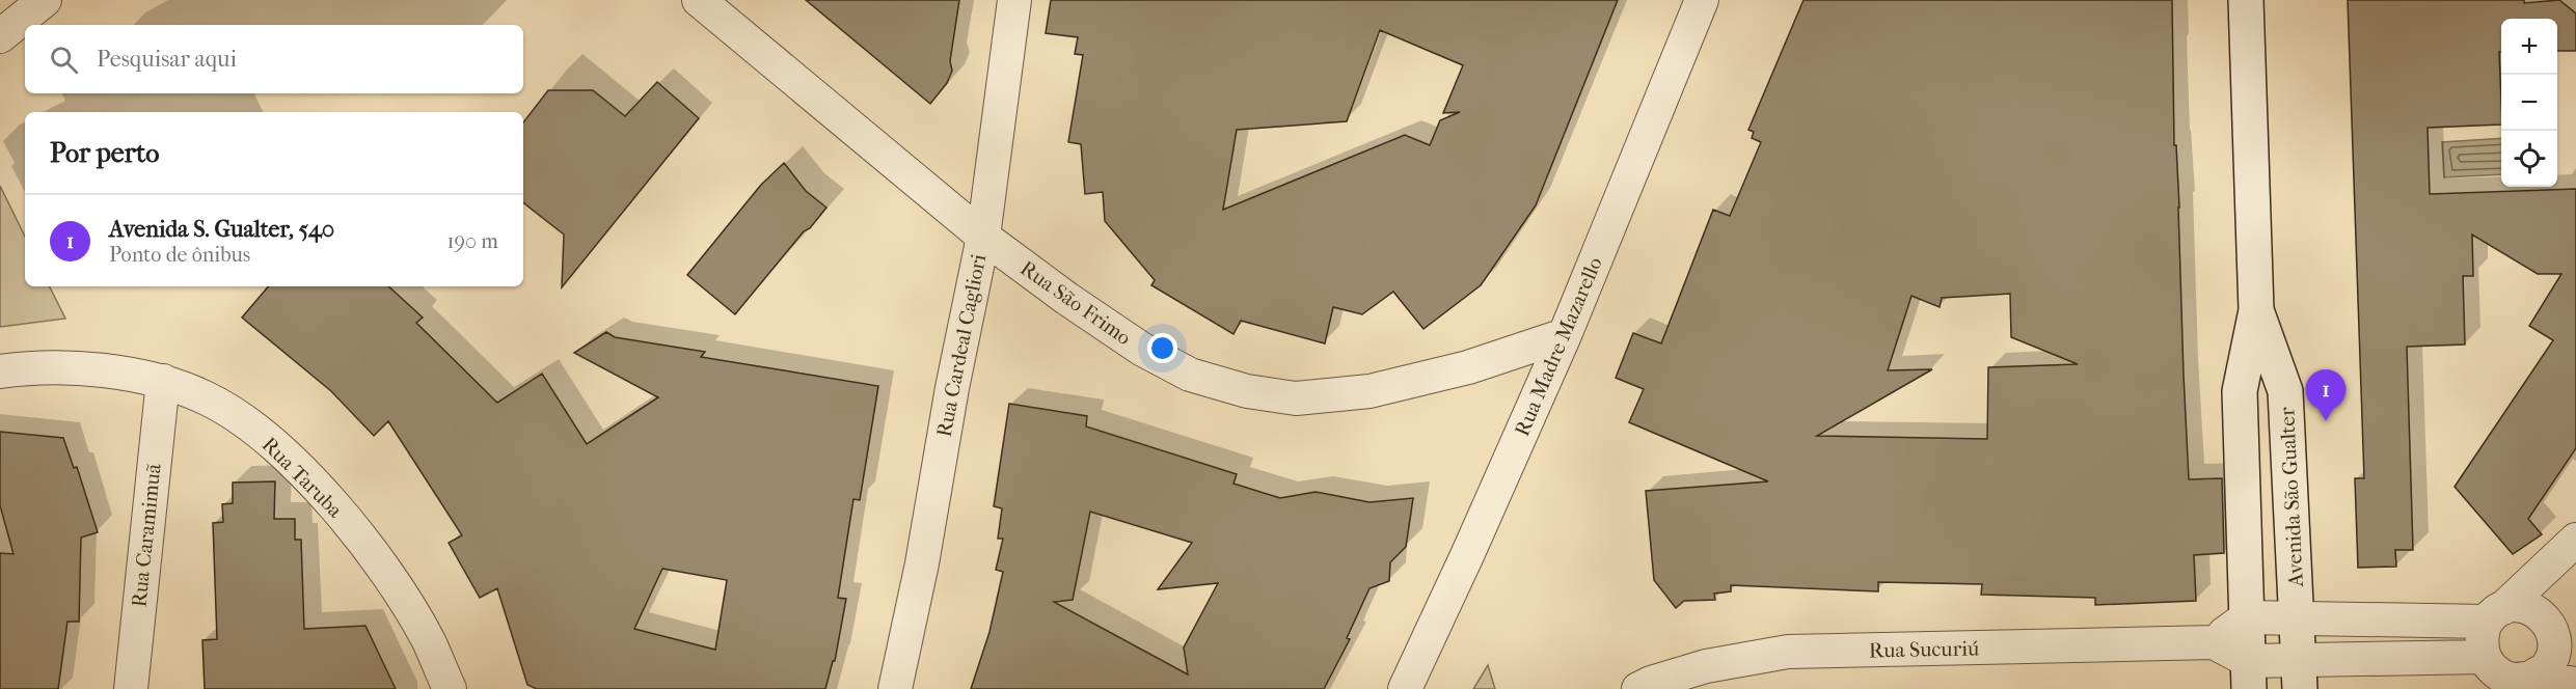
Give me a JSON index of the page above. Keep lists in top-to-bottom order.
{
  "streets": {
    "street": [
      "Rua São Frimo",
      "Rua Cardeal Cagliori",
      "Rua Madre Mazarello",
      "Rua Taruba",
      "Avenida São Gualter",
      "Rua Caramimuã",
      "Rua Sucuriú"
    ]
  },
  "crossings": [
    ["Rua São Frimo", "Rua Cardeal Cagliori"],
    ["Rua São Frimo", "Rua Madre Mazarello"],
    ["Rua Taruba", "Rua Caramimuã"],
    ["Avenida São Gualter", "Rua Sucuriú"]
  ],
  "page": {
    "map_buttons": ["+", "−"],
    "search": "Pesquisar aqui",
    "heading": "Por perto",
    "list": [
      {
        "mark": "1",
        "name": "Avenida S. Gualter, 540",
        "note": "Ponto de ônibus",
        "value": "190 m"
      }
    ],
    "pins": "1"
  }
}
